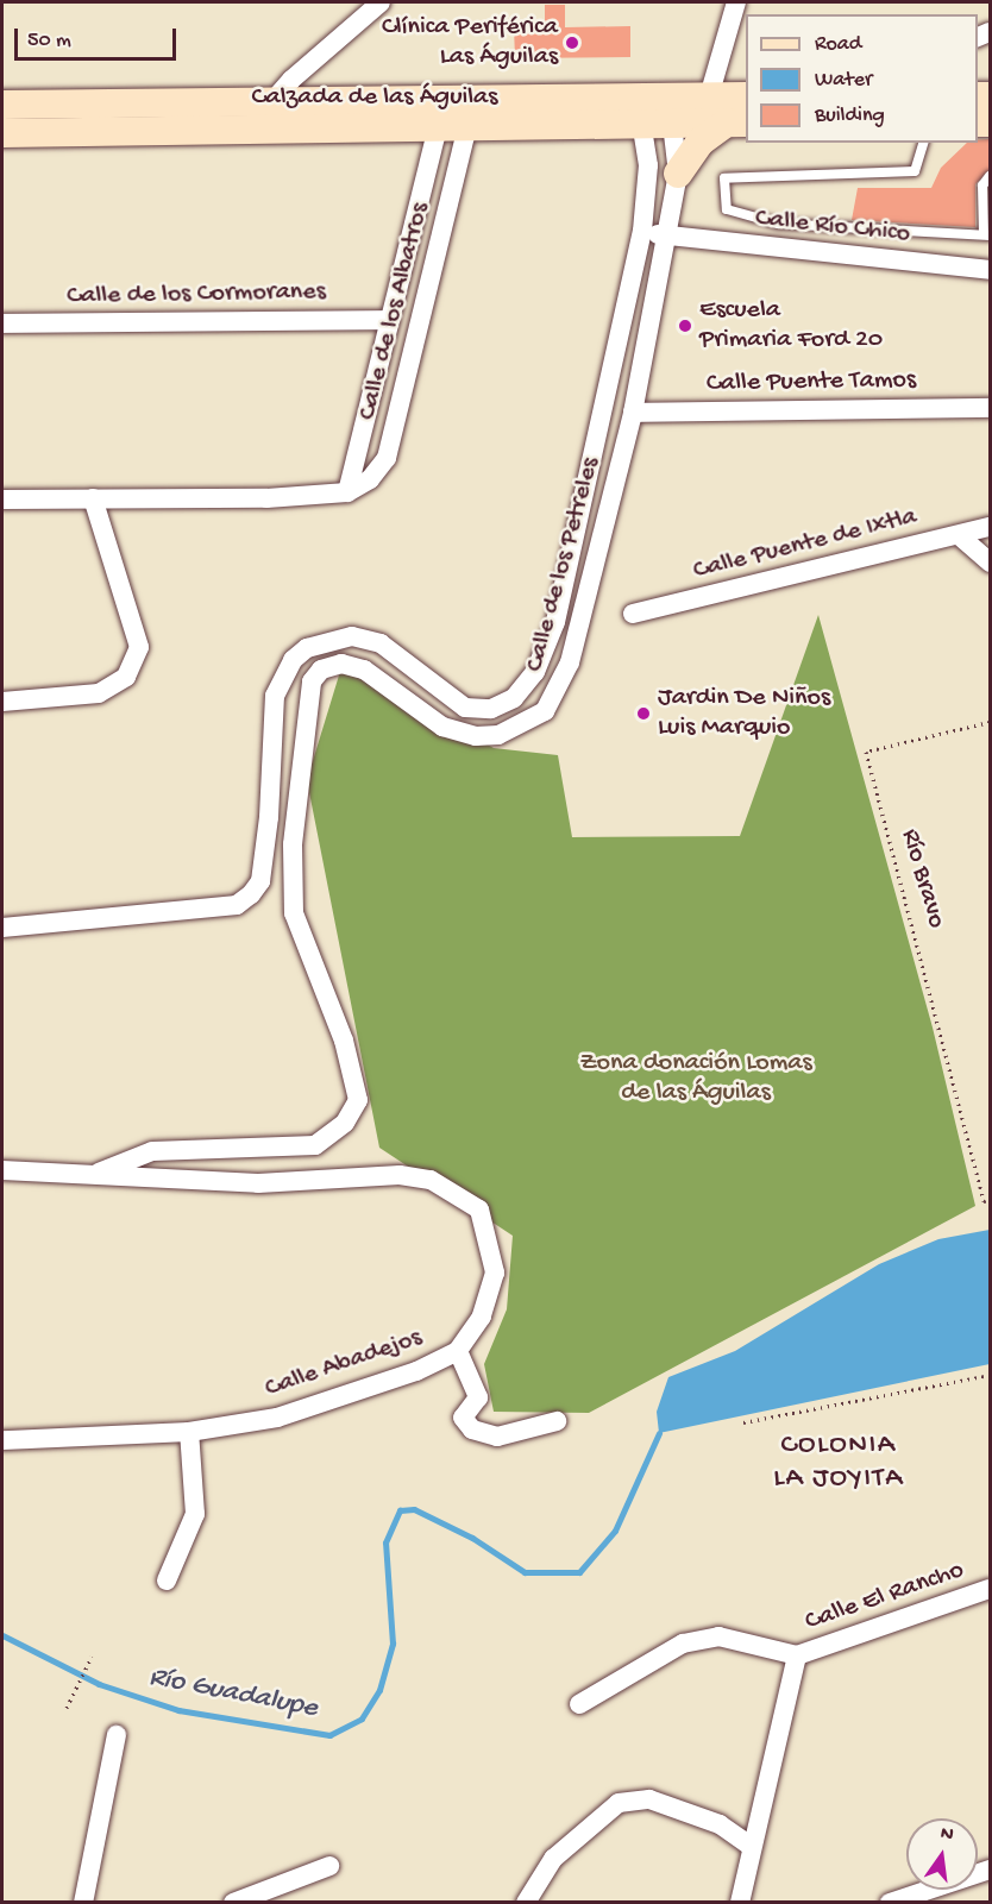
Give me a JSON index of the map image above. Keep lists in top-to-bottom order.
{
  "streets": {
    "main road": ["Calzada de las Águilas"],
    "street": [
      "Calle Río Chico",
      "Calle de los Cormoranes",
      "Calle de los Albatros",
      "Calle Puente Tamos",
      "Calle Puente de Ixtla",
      "Calle de los Petreles",
      "Calle Abadejos",
      "Calle El Rancho"
    ],
    "path": ["Río Bravo"]
  },
  "crossings": [
    ["Calzada de las Águilas", "Calle de los Albatros"],
    ["Calzada de las Águilas", "Calle de los Petreles"],
    ["Calle Río Chico", "Calle de los Petreles"],
    ["Calle de los Cormoranes", "Calle de los Albatros"],
    ["Calle Puente Tamos", "Calle de los Petreles"],
    ["Calle de los Petreles", "Calle Abadejos"]
  ],
  "districts": ["COLONIA LA JOYITA"],
  "water": ["Río Guadalupe"],
  "parks": ["Zona donación Lomas de las Águilas"],
  "places": ["Clínica Periférica Las Águilas", "Escuela Primaria Ford 20", "Jardin De Niños Luis Marquio"],
  "legend": ["Road", "Water", "Building"],
  "scale_bar": "50 m",
  "north": "top"
}
